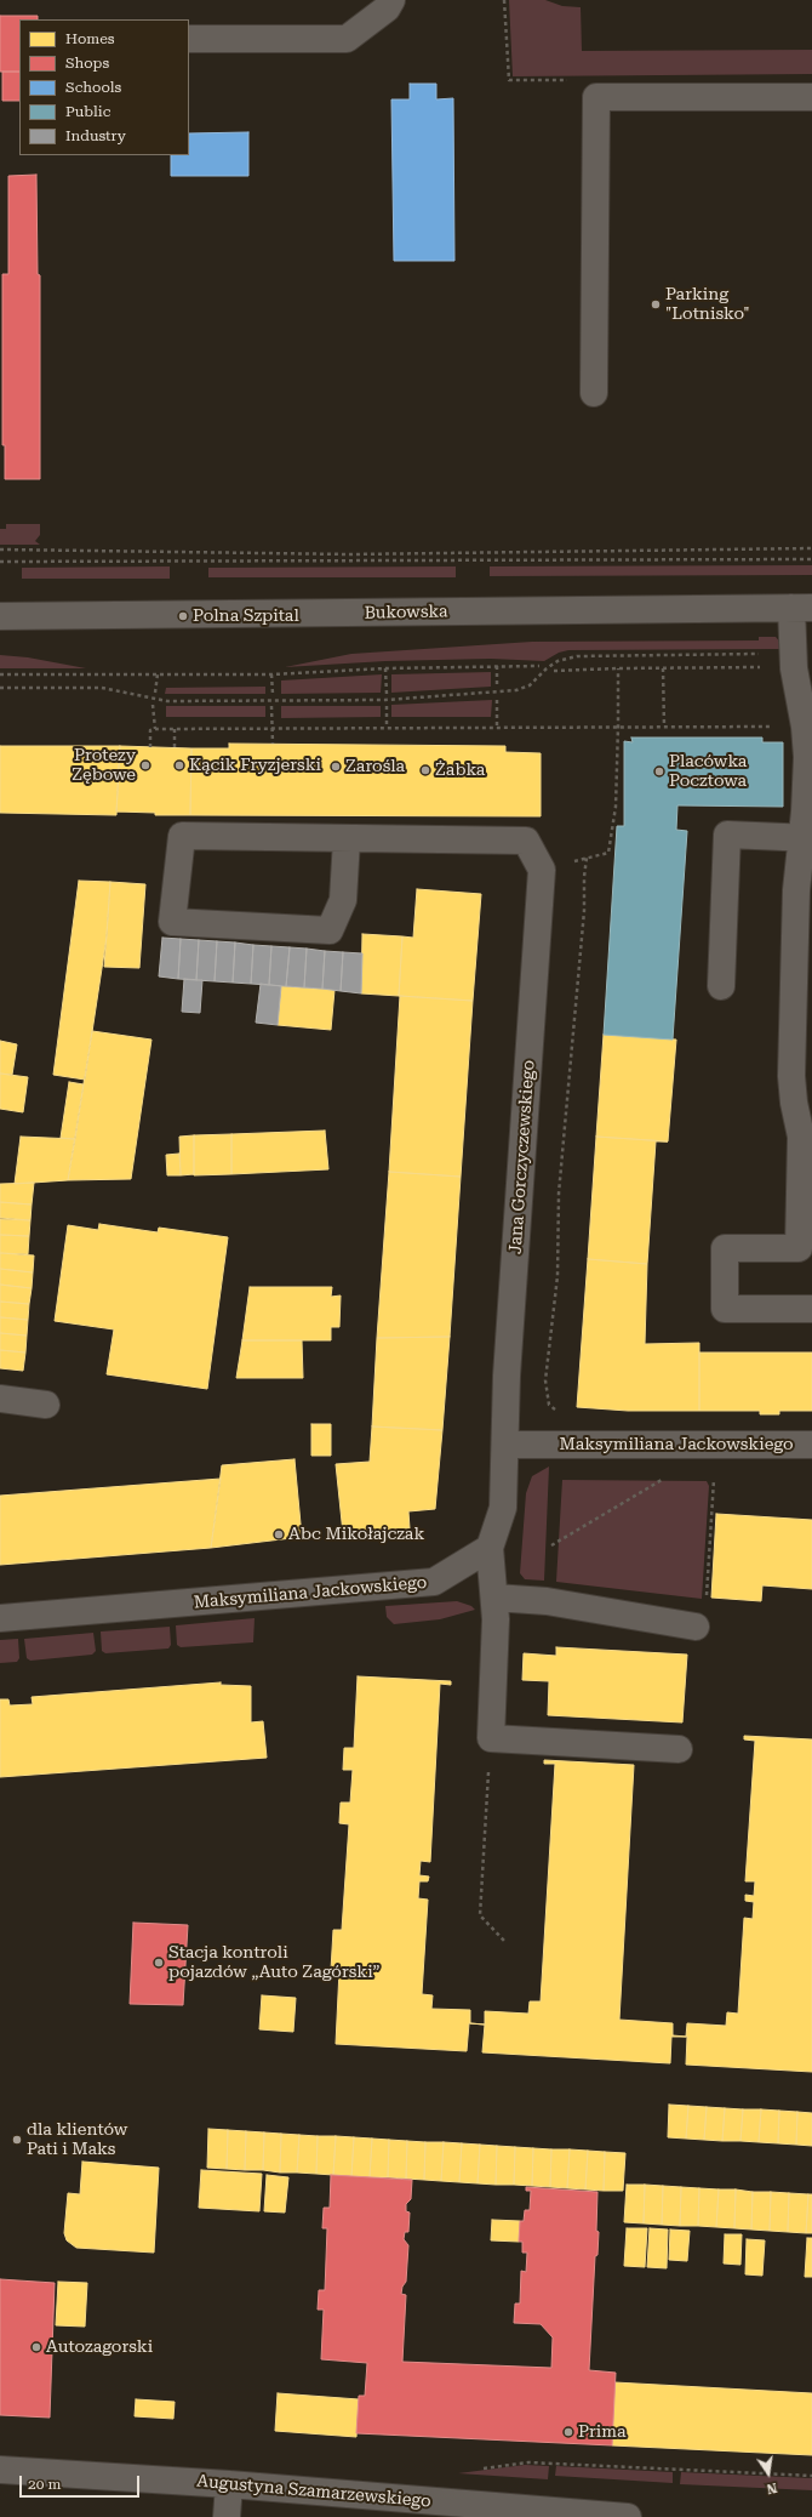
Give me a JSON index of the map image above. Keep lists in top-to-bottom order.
{
  "streets": {
    "street": [
      "Bukowska",
      "Jana Gorczyczewskiego",
      "Maksymiliana Jackowskiego",
      "Augustyna Szamarzewskiego"
    ]
  },
  "crossings": [
    ["Jana Gorczyczewskiego", "Maksymiliana Jackowskiego"]
  ],
  "places": [
    "Parking \"Lotnisko\"",
    "Polna Szpital",
    "Protezy Zębowe",
    "Kącik Fryzjerski",
    "Zarośla",
    "Żabka",
    "Placówka Pocztowa",
    "Abc Mikołajczak",
    "Stacja kontroli pojazdów „Auto Zagórski”",
    "dla klientów Pati i Maks",
    "Autozagorski",
    "Prima"
  ],
  "legend": [
    "Homes",
    "Shops",
    "Schools",
    "Public",
    "Industry"
  ],
  "scale_bar": "20 m",
  "north": "bottom"
}
